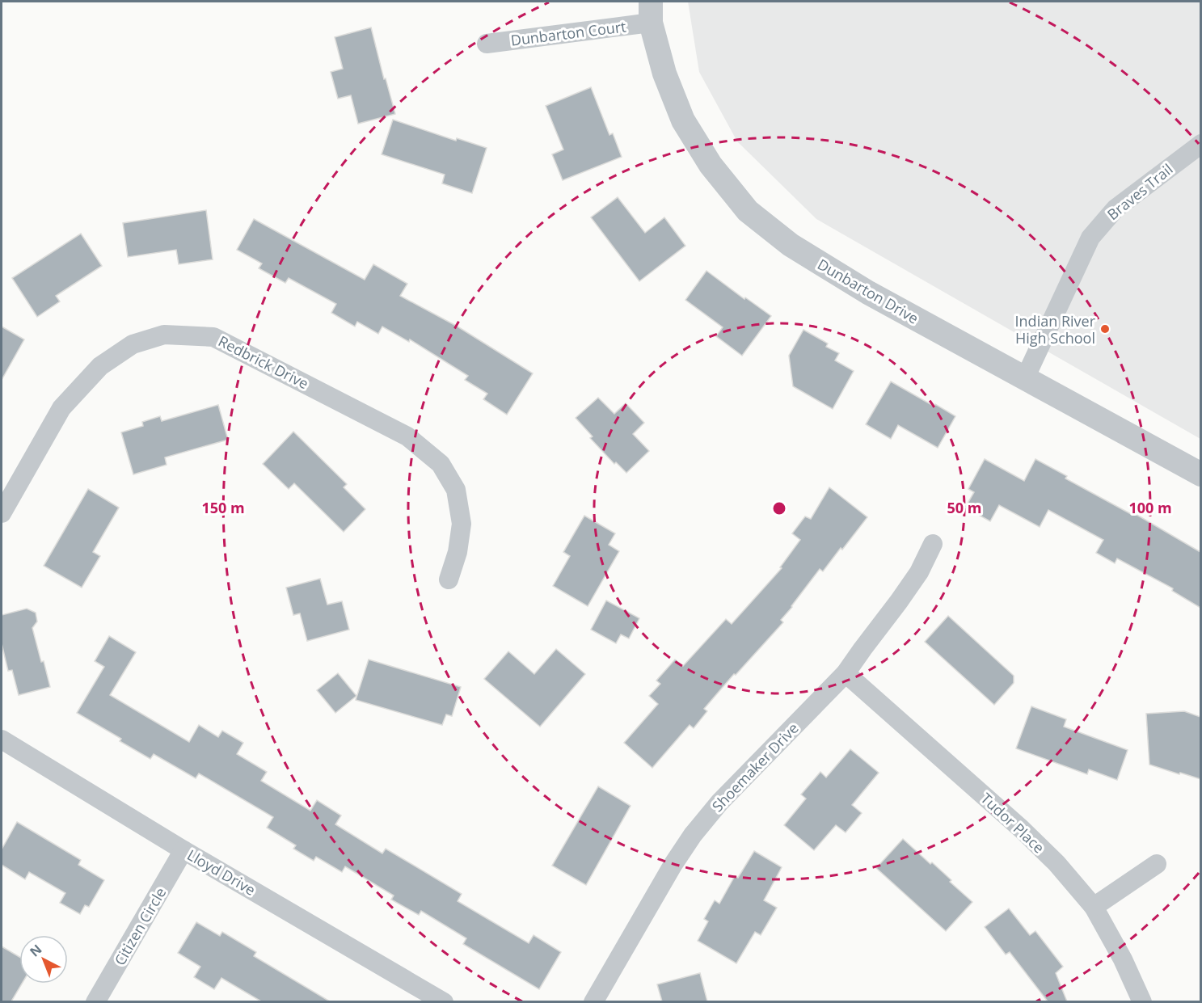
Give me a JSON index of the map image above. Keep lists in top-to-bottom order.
{
  "streets": {
    "street": [
      "Dunbarton Court",
      "Braves Trail",
      "Dunbarton Drive",
      "Redbrick Drive",
      "Shoemaker Drive",
      "Tudor Place",
      "Lloyd Drive",
      "Citizen Circle"
    ]
  },
  "crossings": [
    ["Dunbarton Court", "Dunbarton Drive"],
    ["Braves Trail", "Dunbarton Drive"],
    ["Shoemaker Drive", "Tudor Place"],
    ["Lloyd Drive", "Citizen Circle"]
  ],
  "places": ["Indian River High School"],
  "north": "top left",
  "rings": ["50 m", "100 m", "150 m"]
}
